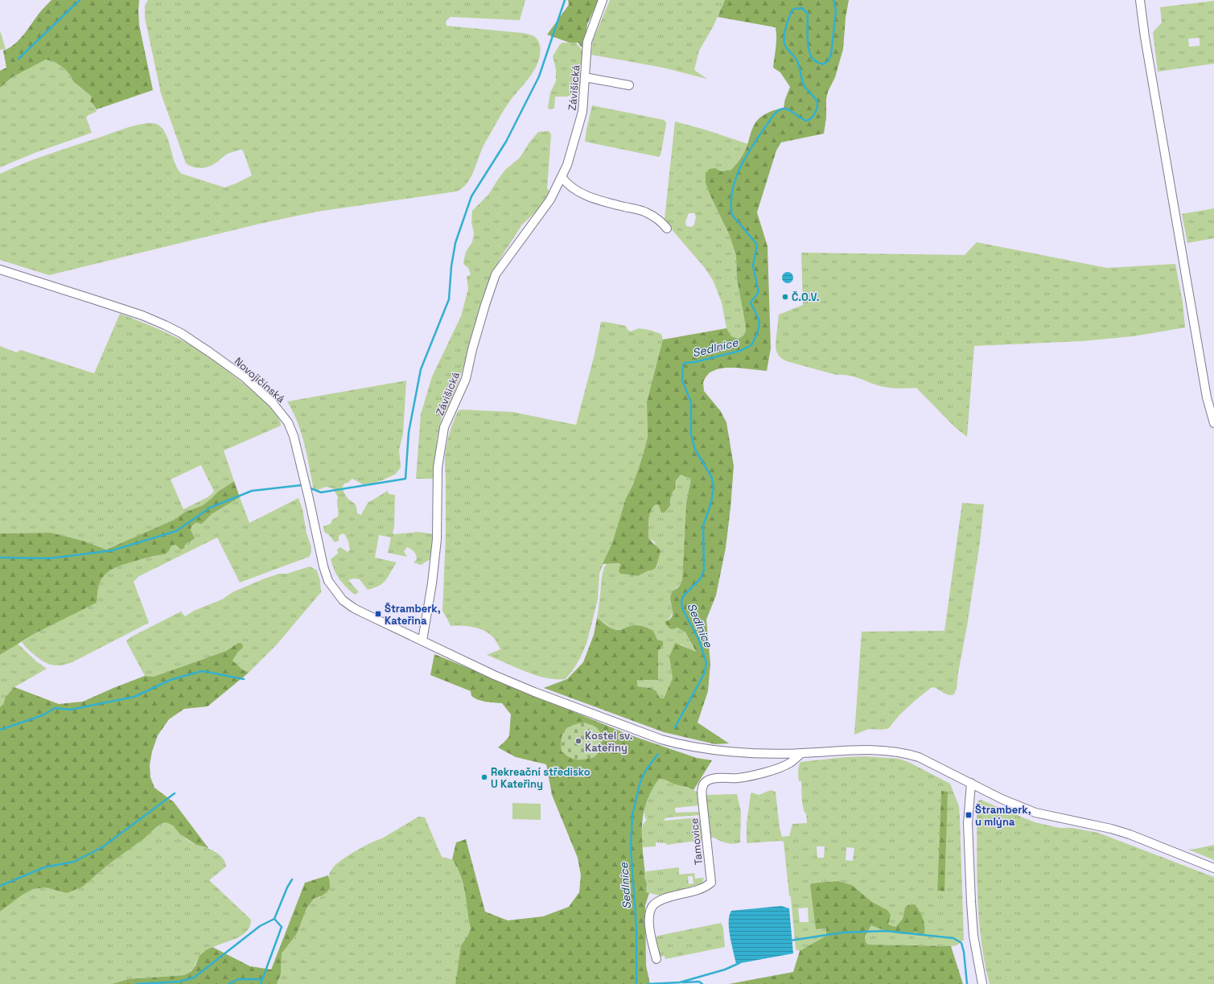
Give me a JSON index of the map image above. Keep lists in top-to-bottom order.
{
  "streets": {
    "street": ["Závišická", "Novojičínská", "Tamovice"]
  },
  "crossings": [
    ["Závišická", "Novojičínská"],
    ["Novojičínská", "Tamovice"]
  ],
  "water": ["Sedlnice"],
  "places": {
    "other": ["Č.O.V.", "Kostel sv. Kateřiny", "Rekreační středisko U Kateřiny"],
    "transit": ["Štramberk, Kateřina", "Štramberk, u mlýna"]
  }
}
